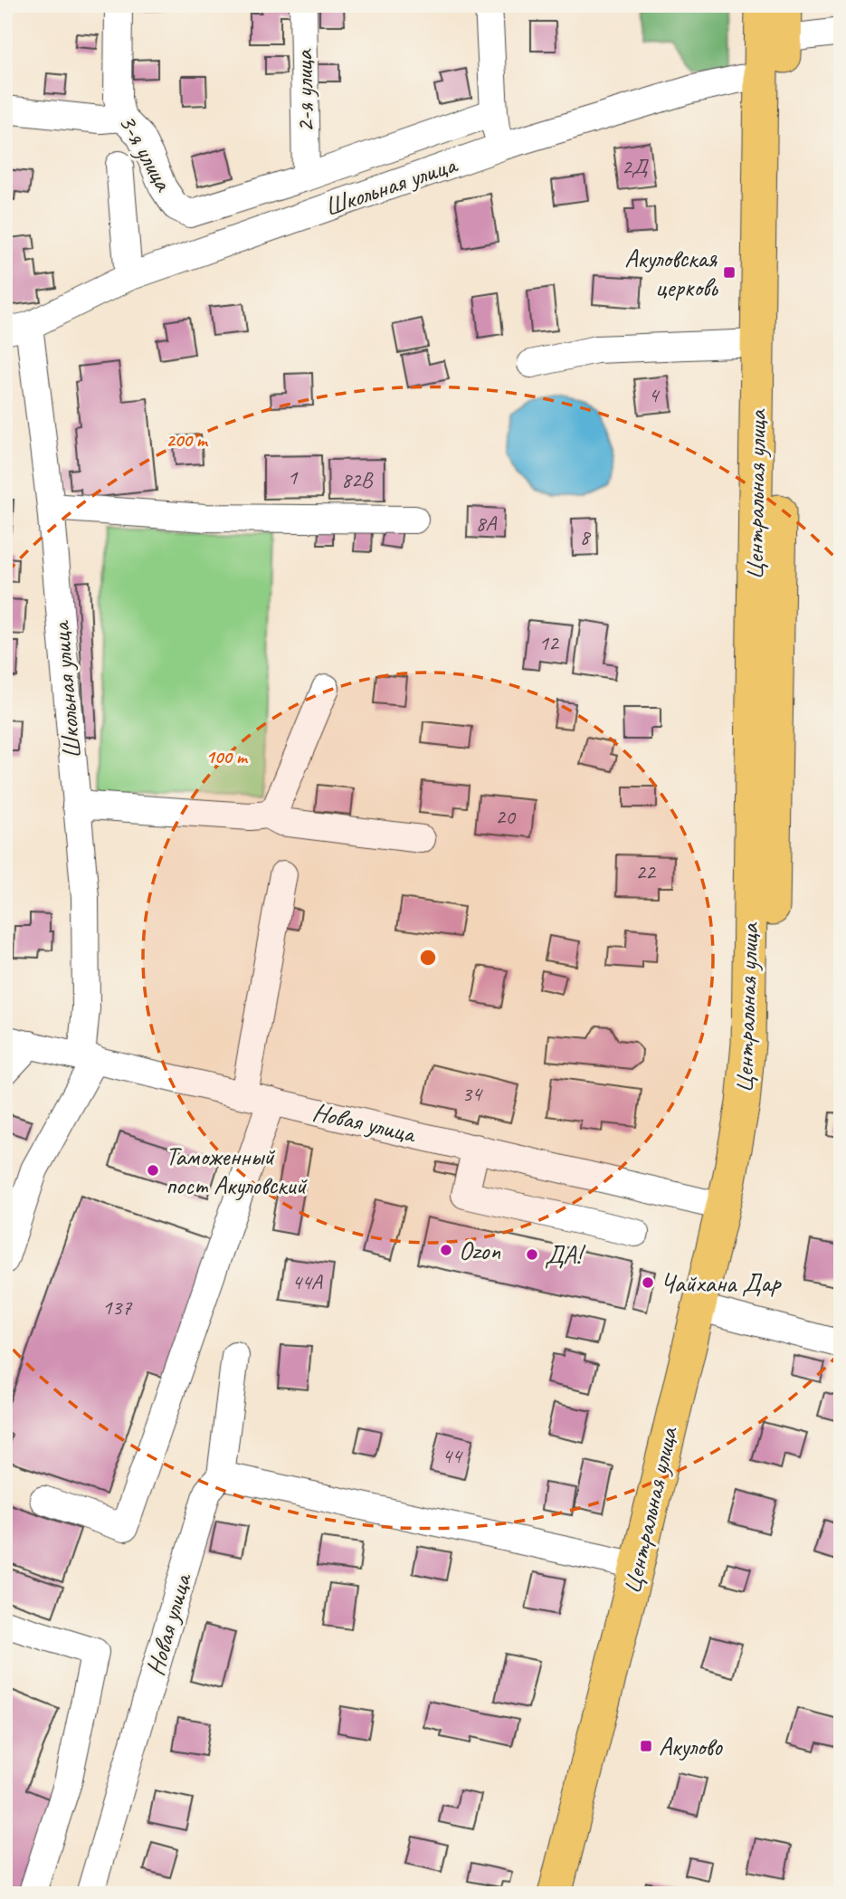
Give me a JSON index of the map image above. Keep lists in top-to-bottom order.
{
  "streets": {
    "main road": ["Центральная улица"],
    "street": [
      "2-я улица",
      "3-я улица",
      "Школьная улица",
      "Новая улица"
    ]
  },
  "crossings": [
    ["2-я улица", "3-я улица"],
    ["Школьная улица", "Центральная улица"],
    ["Школьная улица", "Новая улица"],
    ["Центральная улица", "Новая улица"]
  ],
  "places": {
    "transit": ["Акуловская церковь", "Акулово"],
    "other": [
      "Таможенный пост Акуловский",
      "Ozon",
      "ДА!",
      "Чайхана Дар"
    ]
  },
  "house_numbers": [
    "2Д",
    "4",
    "1",
    "82В",
    "8А",
    "8",
    "12",
    "20",
    "22",
    "34",
    "44А",
    "137",
    "44"
  ],
  "rings": ["200 m", "100 m"]
}
